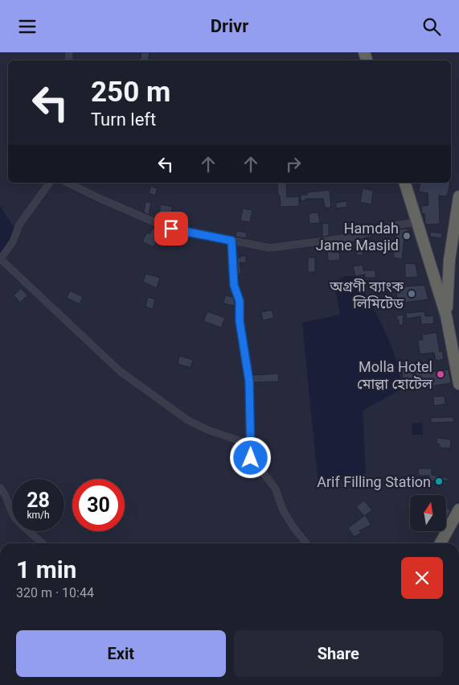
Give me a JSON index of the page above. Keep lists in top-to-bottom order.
{
  "places": [
    "Hamdah Jame Masjid",
    "অগ্রণী ব্যাংক লিমিটেড",
    "Molla Hotel মোল্লা হোটেল",
    "Arif Filling Station"
  ],
  "north": "top",
  "page": {
    "header": "Drivr",
    "turn": ["250 m", "Turn left"],
    "speed": "28 km/h",
    "limit": "30",
    "heading": ["1 min", "320 m · 10:44"],
    "buttons": ["Exit", "Share"]
  }
}
